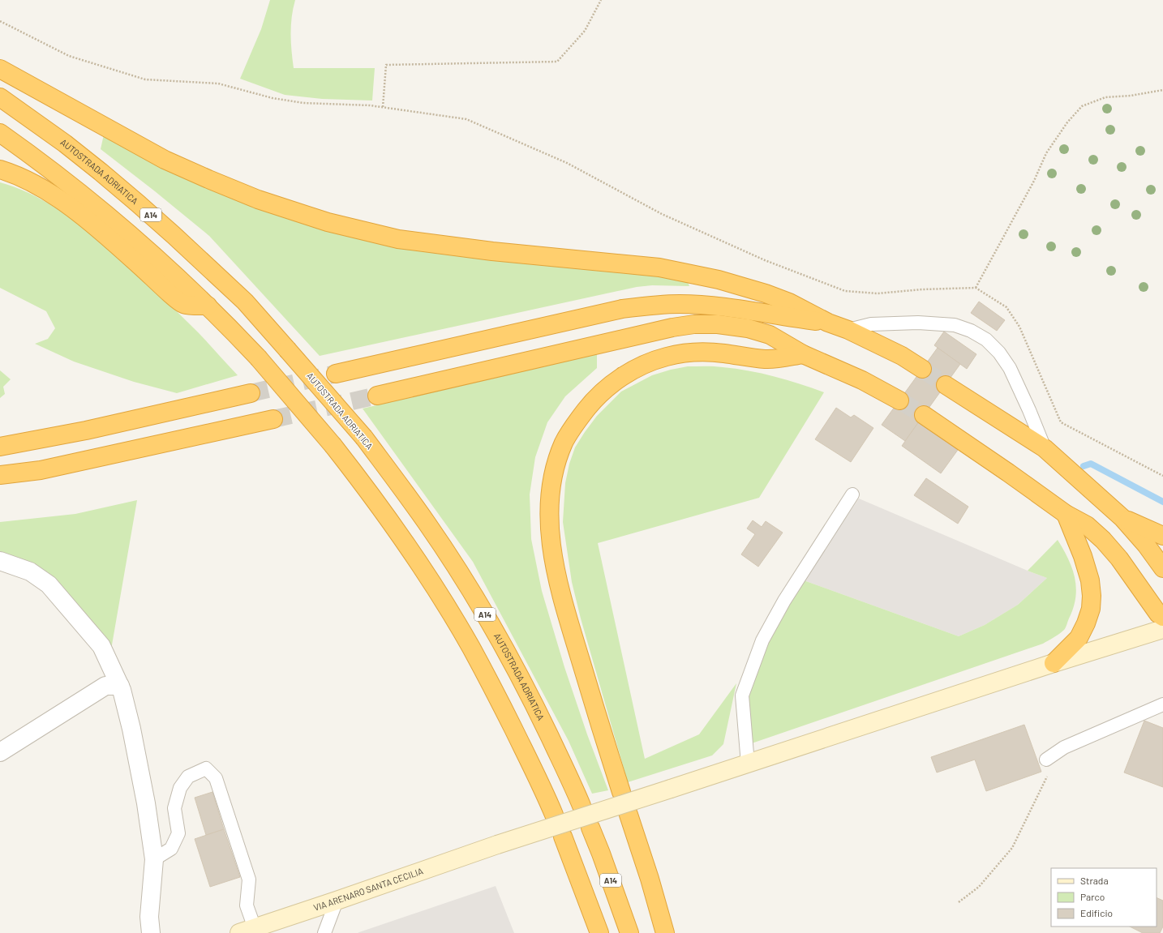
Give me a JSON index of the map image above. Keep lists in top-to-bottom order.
{
  "streets": {
    "highway": ["AUTOSTRADA ADRIATICA", "A14"],
    "street": ["VIA ARENARO SANTA CECILIA"]
  },
  "legend": ["Strada", "Parco", "Edificio"]
}
